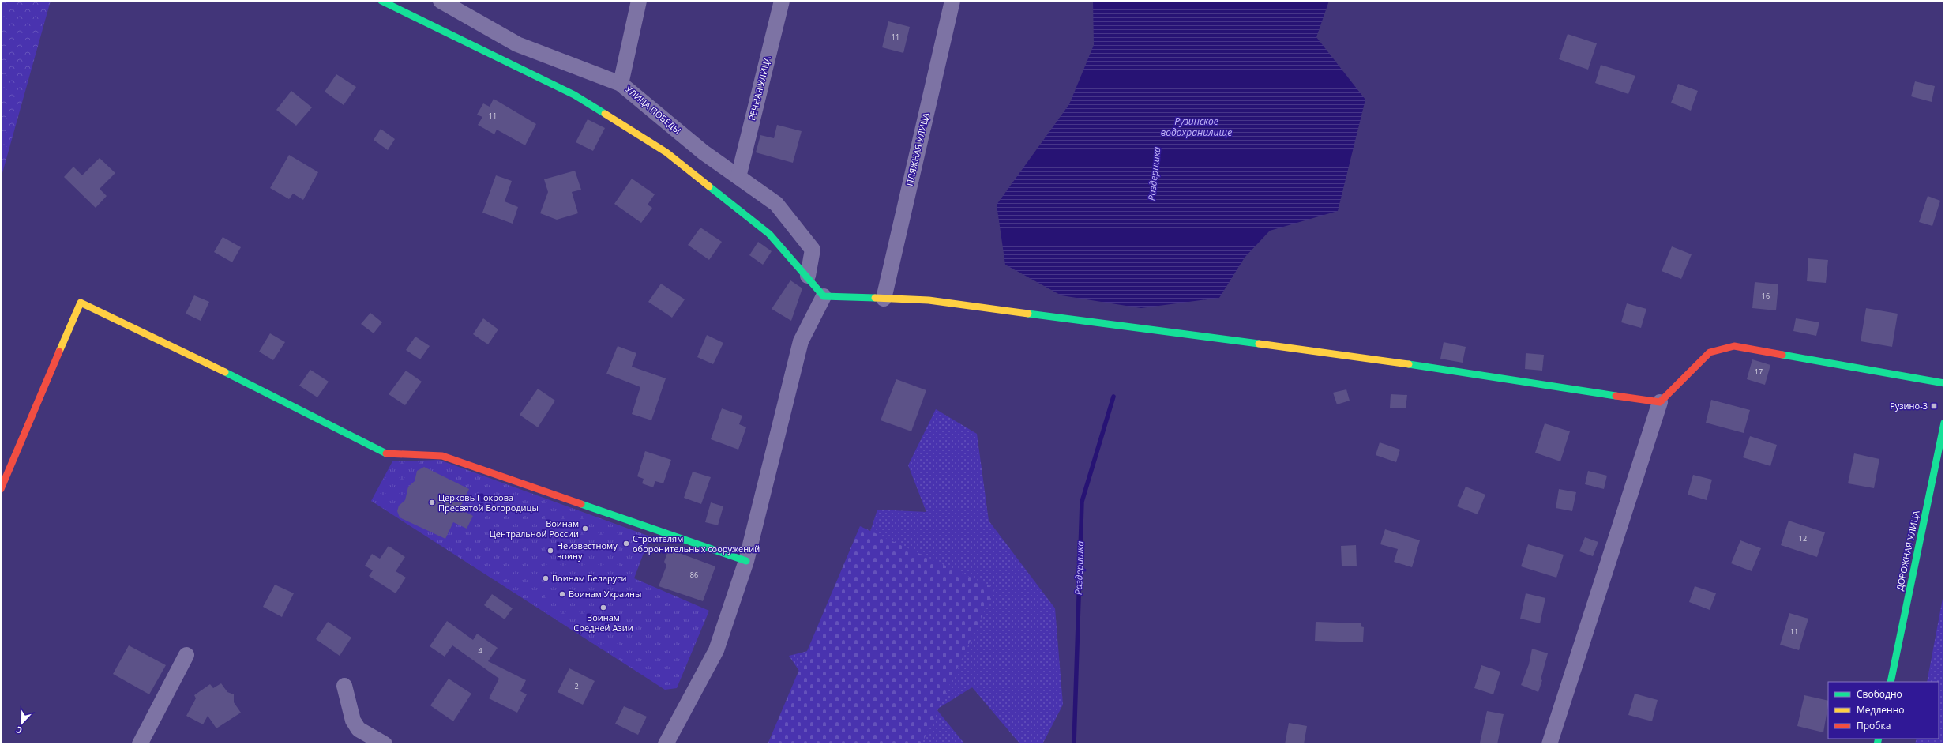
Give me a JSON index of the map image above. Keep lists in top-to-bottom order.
{
  "streets": {
    "street": [
      "РЕЧНАЯ УЛИЦА",
      "УЛИЦА ПОБЕДЫ",
      "ПЛЯЖНАЯ УЛИЦА",
      "ДОРОЖНАЯ УЛИЦА"
    ]
  },
  "crossings": [
    ["РЕЧНАЯ УЛИЦА", "УЛИЦА ПОБЕДЫ"]
  ],
  "water": ["Рузинское водохранилище", "Раздеришка"],
  "places": {
    "transit": ["Рузино-3"],
    "other": [
      "Церковь Покрова Пресвятой Богородицы",
      "Воинам Центральной России",
      "Строителям оборонительных сооружений",
      "Неизвестному воину",
      "Воинам Беларуси",
      "Воинам Украины",
      "Воинам Средней Азии"
    ]
  },
  "house_numbers": [
    "11",
    "11",
    "16",
    "17",
    "12",
    "86",
    "11",
    "4",
    "2"
  ],
  "legend": ["Свободно", "Медленно", "Пробка"],
  "north": "bottom"
}
